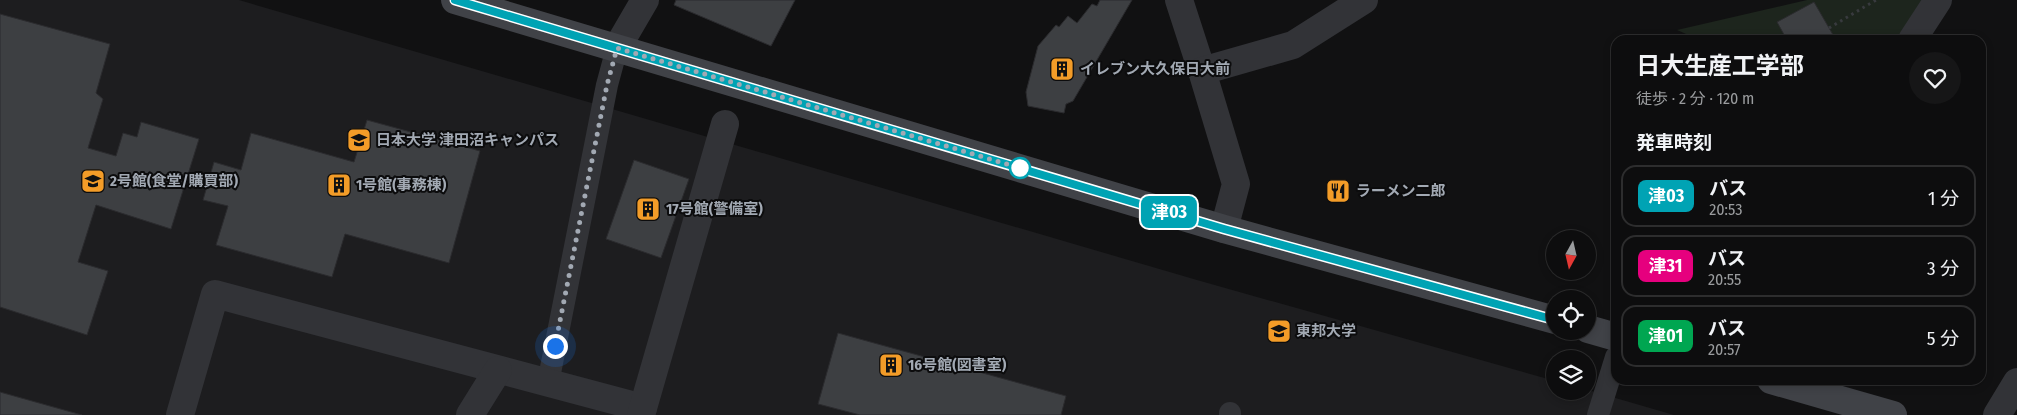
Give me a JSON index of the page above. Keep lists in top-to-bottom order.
{
  "places": {
    "building": [
      "イレブン大久保日大前",
      "1号館(事務棟)",
      "17号館(警備室)",
      "16号館(図書室)"
    ],
    "school or university": ["日本大学 津田沼キャンパス", "2号館(食堂/購買部)", "東邦大学"],
    "restaurant": ["ラーメン二郎"]
  },
  "lines": ["bus line 津03"],
  "north": "bottom",
  "page": {
    "on_map": "津03",
    "heading": [
      ["日大生産工学部", "徒歩 · 2 分 · 120 m"],
      "発車時刻"
    ],
    "list": [
      {
        "mark": "津03",
        "name": "バス",
        "note": "20:53",
        "value": "1 分"
      },
      {
        "mark": "津31",
        "name": "バス",
        "note": "20:55",
        "value": "3 分"
      },
      {
        "mark": "津01",
        "name": "バス",
        "note": "20:57",
        "value": "5 分"
      }
    ]
  }
}
